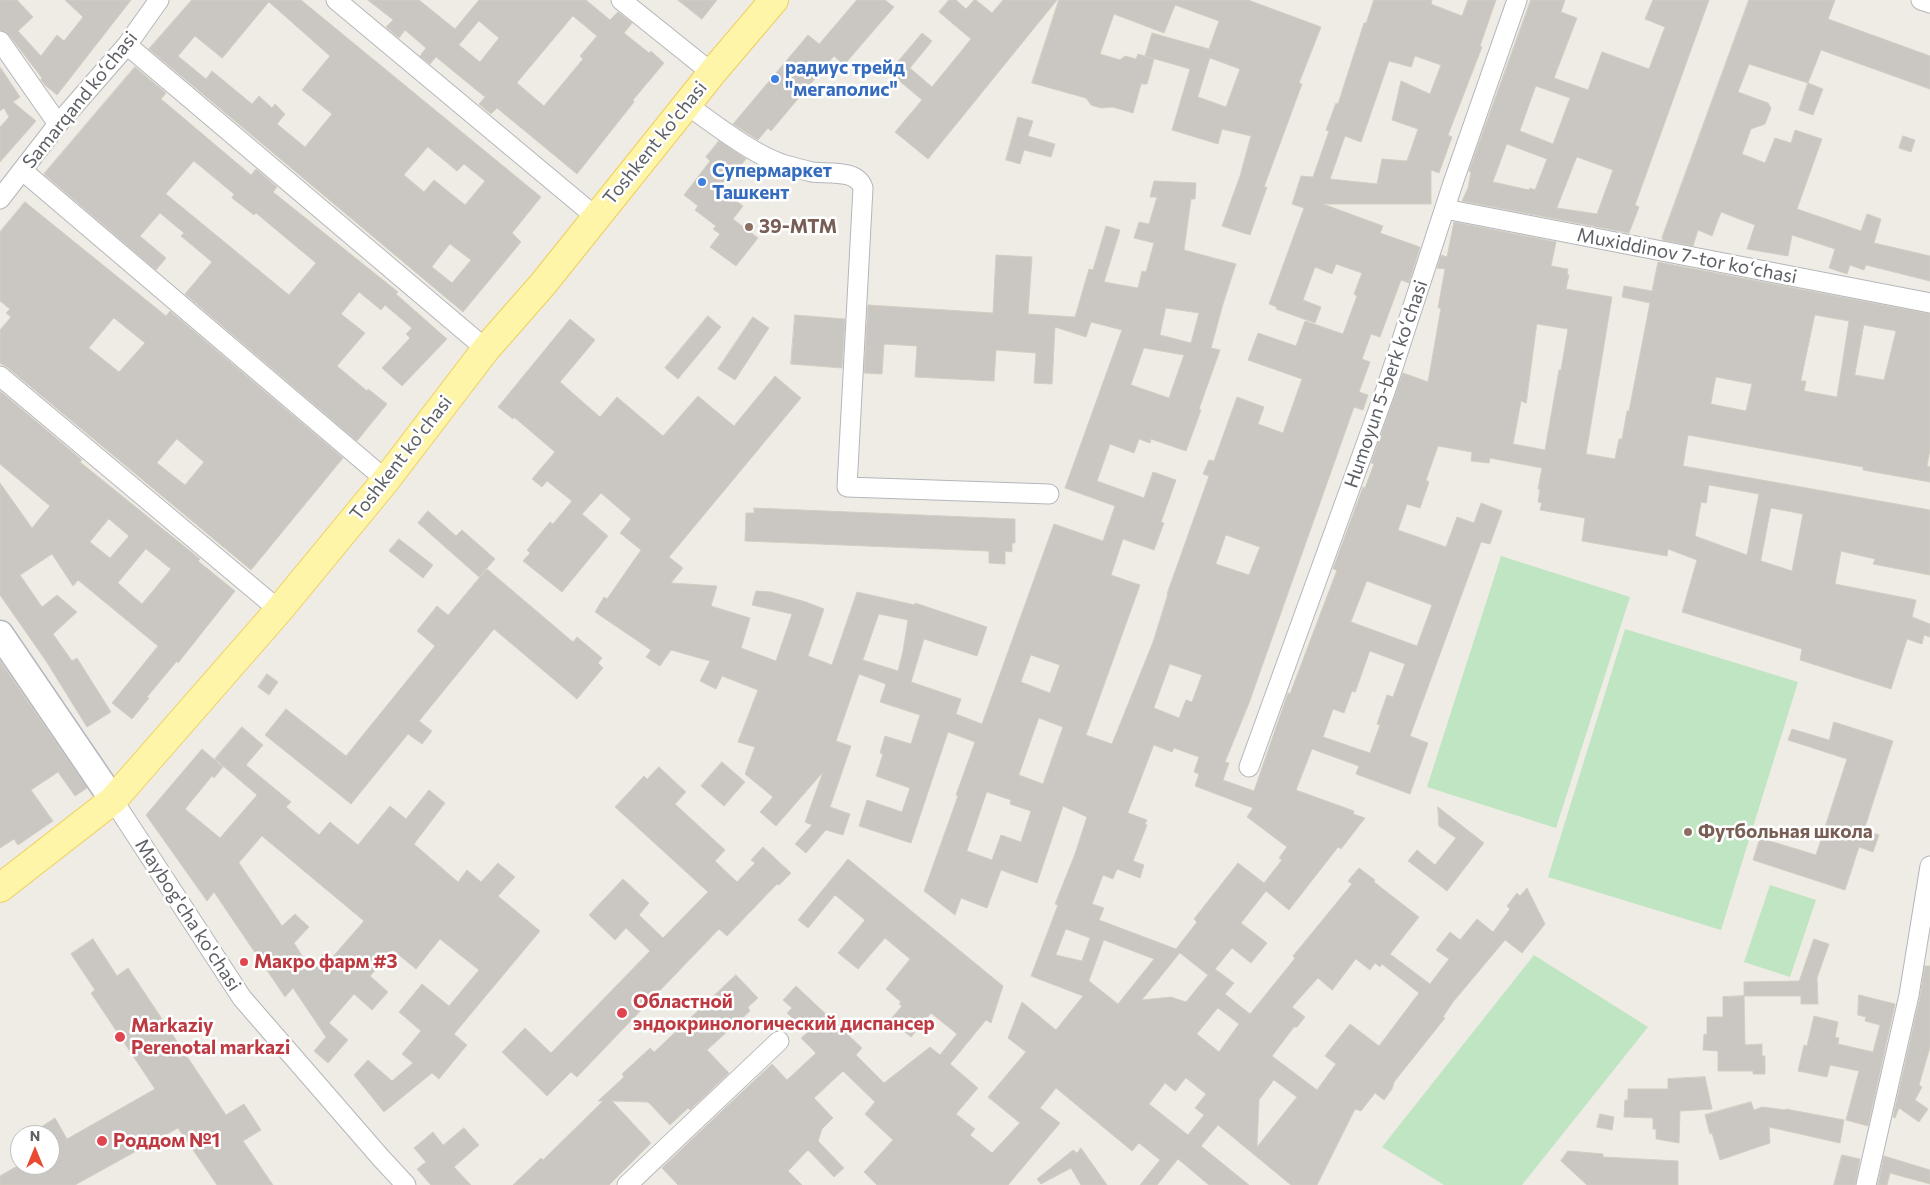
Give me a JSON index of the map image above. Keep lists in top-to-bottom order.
{
  "streets": {
    "main road": ["Toshkent ko'chasi"],
    "street": [
      "Samarqand ko‘chasi",
      "Muxiddinov 7-tor koʻchasi",
      "Humoyun 5-berk koʻchasi",
      "Maybog'cha ko'chasi"
    ]
  },
  "crossings": [
    ["Toshkent ko'chasi", "Maybog'cha ko'chasi"],
    ["Muxiddinov 7-tor koʻchasi", "Humoyun 5-berk koʻchasi"]
  ],
  "places": [
    "радиус трейд \"мегаполис\"",
    "Супермаркет Ташкент",
    "39-MTM",
    "Футбольная школа",
    "Макро фарм #3",
    "Областной эндокринологический диспансер",
    "Markaziy Perenotal markazi",
    "Роддом №1"
  ],
  "north": "top"
}
